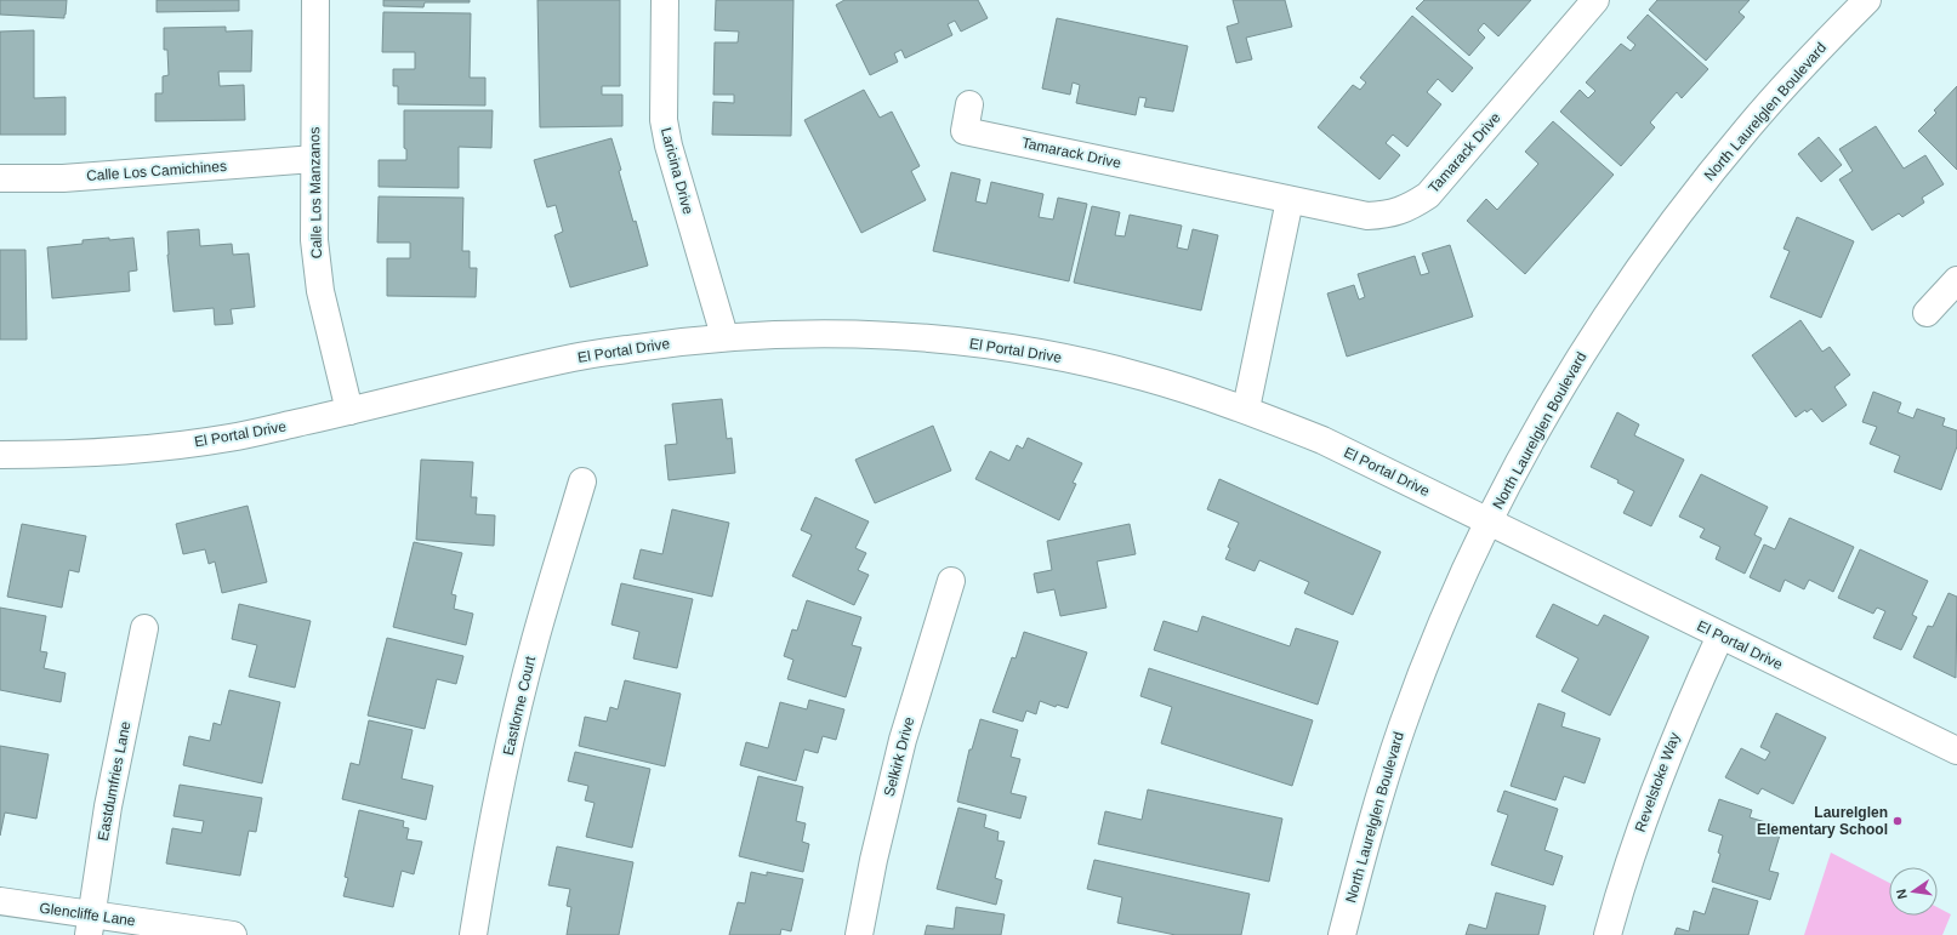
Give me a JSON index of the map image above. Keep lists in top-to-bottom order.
{
  "streets": {
    "street": [
      "North Laurelglen Boulevard",
      "Tamarack Drive",
      "Calle Los Camichines",
      "Laricina Drive",
      "Calle Los Manzanos",
      "El Portal Drive",
      "Eastlorne Court",
      "Selkirk Drive",
      "Eastdumfries Lane",
      "Revelstoke Way",
      "Glencliffe Lane"
    ]
  },
  "crossings": [
    ["North Laurelglen Boulevard", "El Portal Drive"],
    ["Calle Los Camichines", "Calle Los Manzanos"],
    ["Laricina Drive", "El Portal Drive"],
    ["Calle Los Manzanos", "El Portal Drive"],
    ["El Portal Drive", "Revelstoke Way"],
    ["Eastdumfries Lane", "Glencliffe Lane"]
  ],
  "places": ["Laurelglen Elementary School"],
  "north": "left"
}
